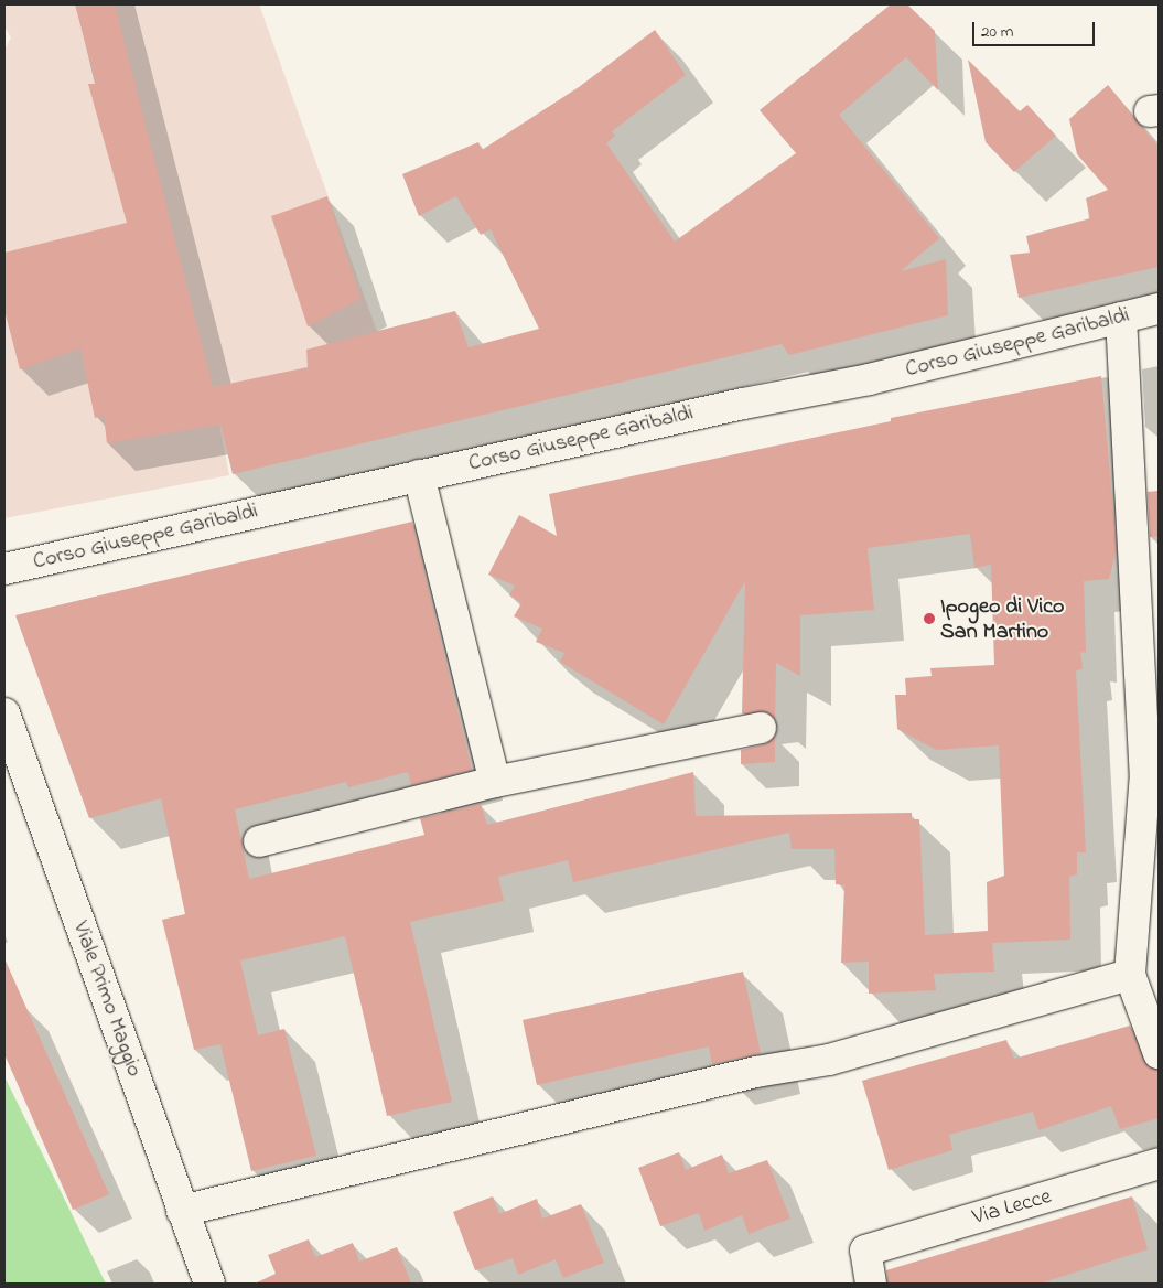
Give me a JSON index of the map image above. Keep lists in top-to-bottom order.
{
  "streets": {
    "street": ["Corso Giuseppe Garibaldi", "Viale Primo Maggio", "Via Lecce"]
  },
  "places": ["Ipogeo di Vico San Martino"],
  "scale_bar": "20 m"
}
